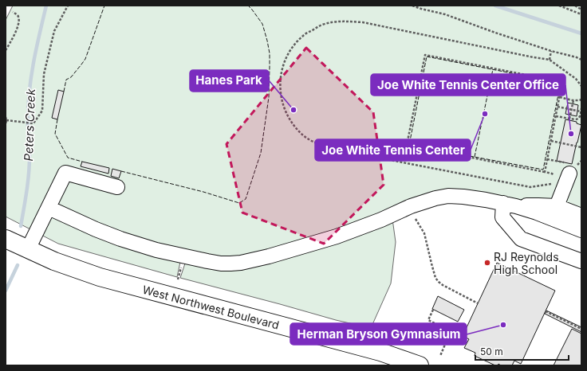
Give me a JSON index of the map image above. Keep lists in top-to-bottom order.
{
  "streets": {
    "main road": ["West Northwest Boulevard"]
  },
  "water": ["Peters Creek"],
  "places": [
    "Hanes Park",
    "Joe White Tennis Center",
    "Joe White Tennis Center Office",
    "RJ Reynolds High School",
    "Herman Bryson Gymnasium"
  ],
  "scale_bar": "50 m"
}
